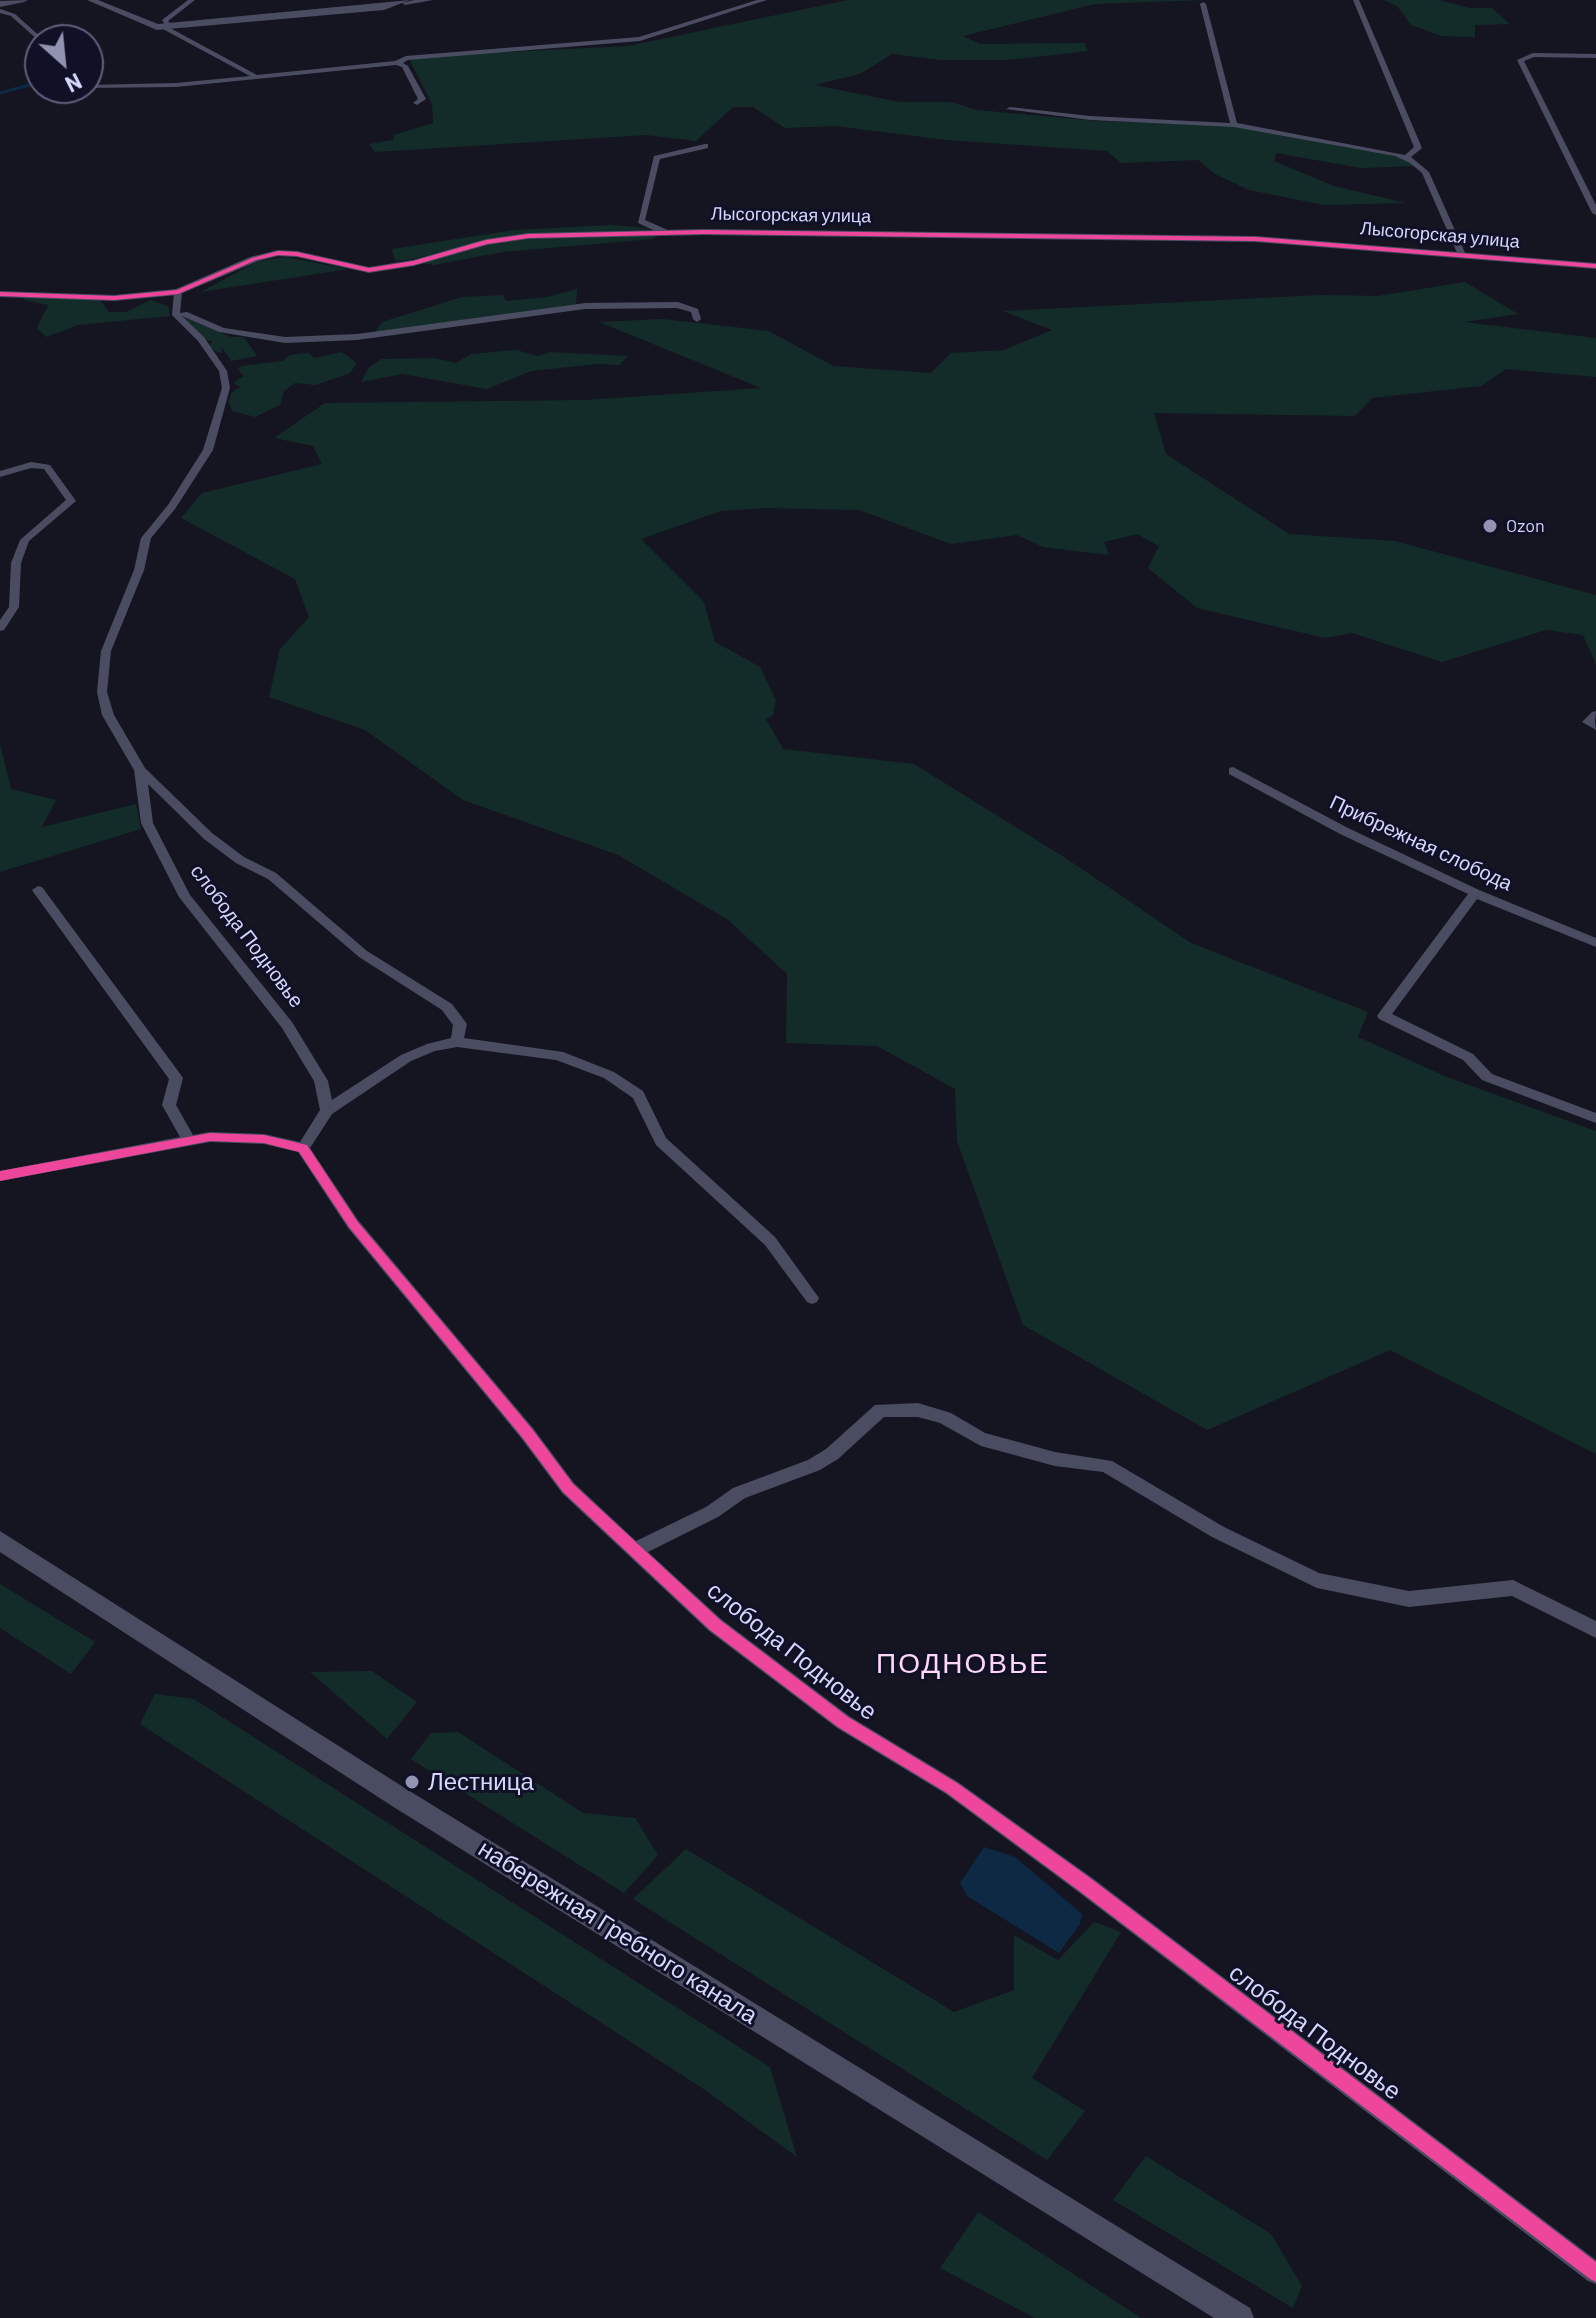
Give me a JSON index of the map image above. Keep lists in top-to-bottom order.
{
  "streets": {
    "street": [
      "Лысогорская улица",
      "Прибрежная слобода",
      "слобода Подновье",
      "набережная Гребного канала"
    ]
  },
  "districts": ["ПОДНОВЬЕ"],
  "places": ["Ozon", "Лестница"],
  "north": "bottom right"
}
